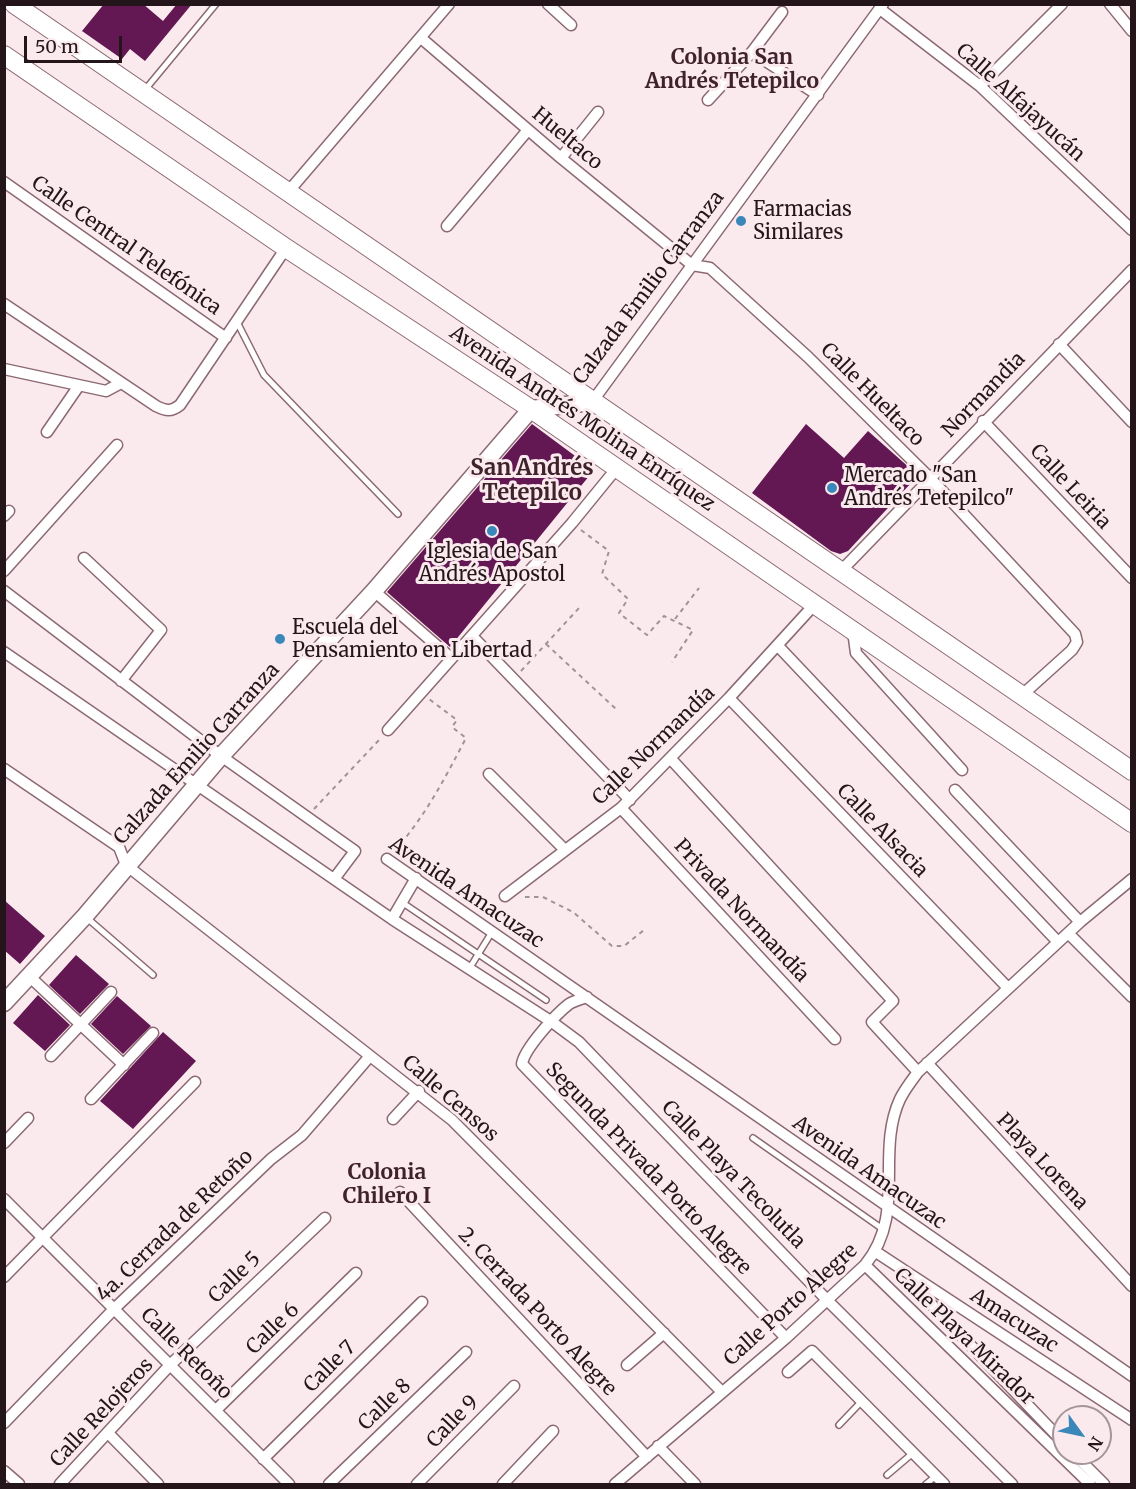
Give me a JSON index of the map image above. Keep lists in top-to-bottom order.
{
  "streets": {
    "main road": ["Avenida Andrés Molina Enríquez"],
    "street": [
      "Calle Alfajayucán",
      "Hueltaco",
      "Calle Central Telefónica",
      "Calzada Emilio Carranza",
      "Calle Hueltaco",
      "Normandia",
      "Calle Leiria",
      "Calle Normandía",
      "Calle Alsacia",
      "Avenida Amacuzac",
      "Privada Normandía",
      "Calle Censos",
      "Playa Lorena",
      "Segunda Privada Porto Alegre",
      "Calle Playa Tecolutla",
      "4a. Cerrada de Retoño",
      "Calle 5",
      "Calle Porto Alegre",
      "2. Cerrada Porto Alegre",
      "Amacuzac",
      "Calle 6",
      "Calle Playa Mirador",
      "Calle Retoño",
      "Calle 7",
      "Calle 8",
      "Calle Relojeros",
      "Calle 9"
    ]
  },
  "crossings": [
    ["Calle Alfajayucán", "Calzada Emilio Carranza"],
    ["Hueltaco", "Calzada Emilio Carranza"],
    ["Hueltaco", "Calle Hueltaco"],
    ["Calzada Emilio Carranza", "Calle Hueltaco"],
    ["Calzada Emilio Carranza", "Avenida Andrés Molina Enríquez"],
    ["Calzada Emilio Carranza", "Calle Censos"],
    ["Calle Hueltaco", "Normandia"],
    ["Calle Hueltaco", "Avenida Andrés Molina Enríquez"],
    ["Normandia", "Avenida Andrés Molina Enríquez"],
    ["Normandia", "Calle Leiria"],
    ["Avenida Andrés Molina Enríquez", "Calle Normandía"],
    ["Calle Normandía", "Calle Alsacia"],
    ["Calle Normandía", "Privada Normandía"],
    ["Calle Alsacia", "Calle Porto Alegre"],
    ["Avenida Amacuzac", "Calle Porto Alegre"],
    ["Calle Censos", "4a. Cerrada de Retoño"],
    ["Calle Censos", "Calle Porto Alegre"],
    ["Playa Lorena", "Calle Porto Alegre"],
    ["Segunda Privada Porto Alegre", "Calle Playa Tecolutla"],
    ["Segunda Privada Porto Alegre", "Calle Porto Alegre"],
    ["Calle Playa Tecolutla", "Calle Porto Alegre"],
    ["4a. Cerrada de Retoño", "Calle Retoño"],
    ["Calle 5", "Calle Retoño"],
    ["Calle 5", "Calle Relojeros"],
    ["Calle Porto Alegre", "2. Cerrada Porto Alegre"],
    ["Calle Porto Alegre", "Amacuzac"],
    ["Calle Porto Alegre", "Calle Playa Mirador"],
    ["Calle 6", "Calle Retoño"],
    ["Calle Retoño", "Calle 7"],
    ["Calle Retoño", "Calle Relojeros"]
  ],
  "districts": ["Colonia San Andrés Tetepilco", "San Andrés Tetepilco", "Colonia Chilero I"],
  "places": [
    "Farmacias Similares",
    "Mercado \"San Andrés Tetepilco\"",
    "Iglesia de San Andrés Apostol",
    "Escuela del Pensamiento en Libertad"
  ],
  "scale_bar": "50 m",
  "north": "bottom right"
}
